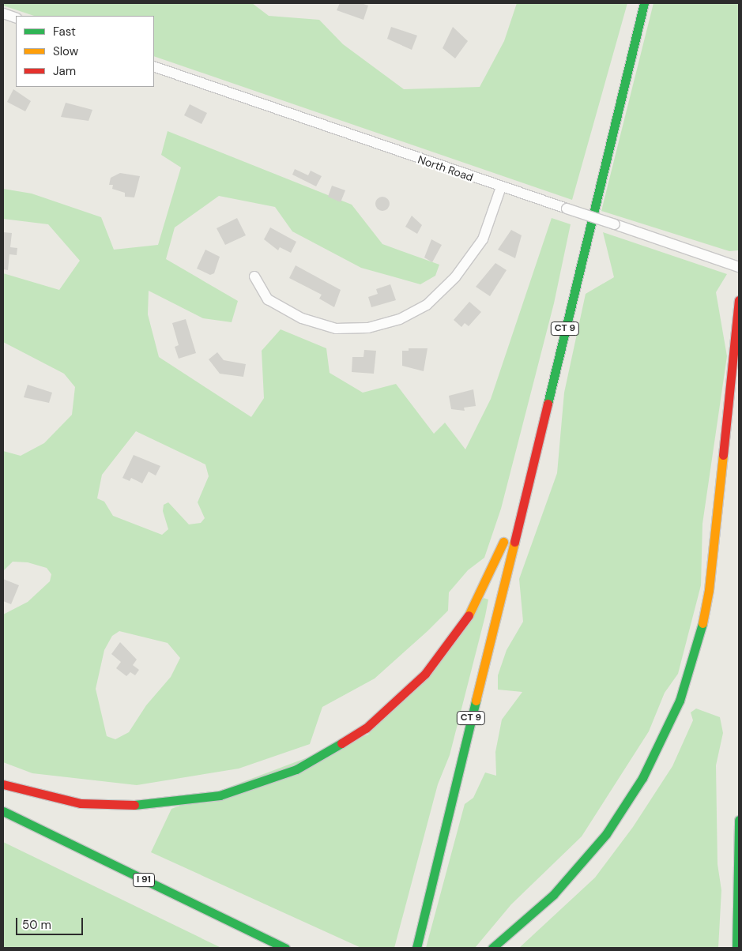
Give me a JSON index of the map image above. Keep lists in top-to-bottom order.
{
  "streets": {
    "highway": ["CT 9", "I 91"],
    "street": ["North Road"]
  },
  "legend": ["Fast", "Slow", "Jam"],
  "scale_bar": "50 m"
}
